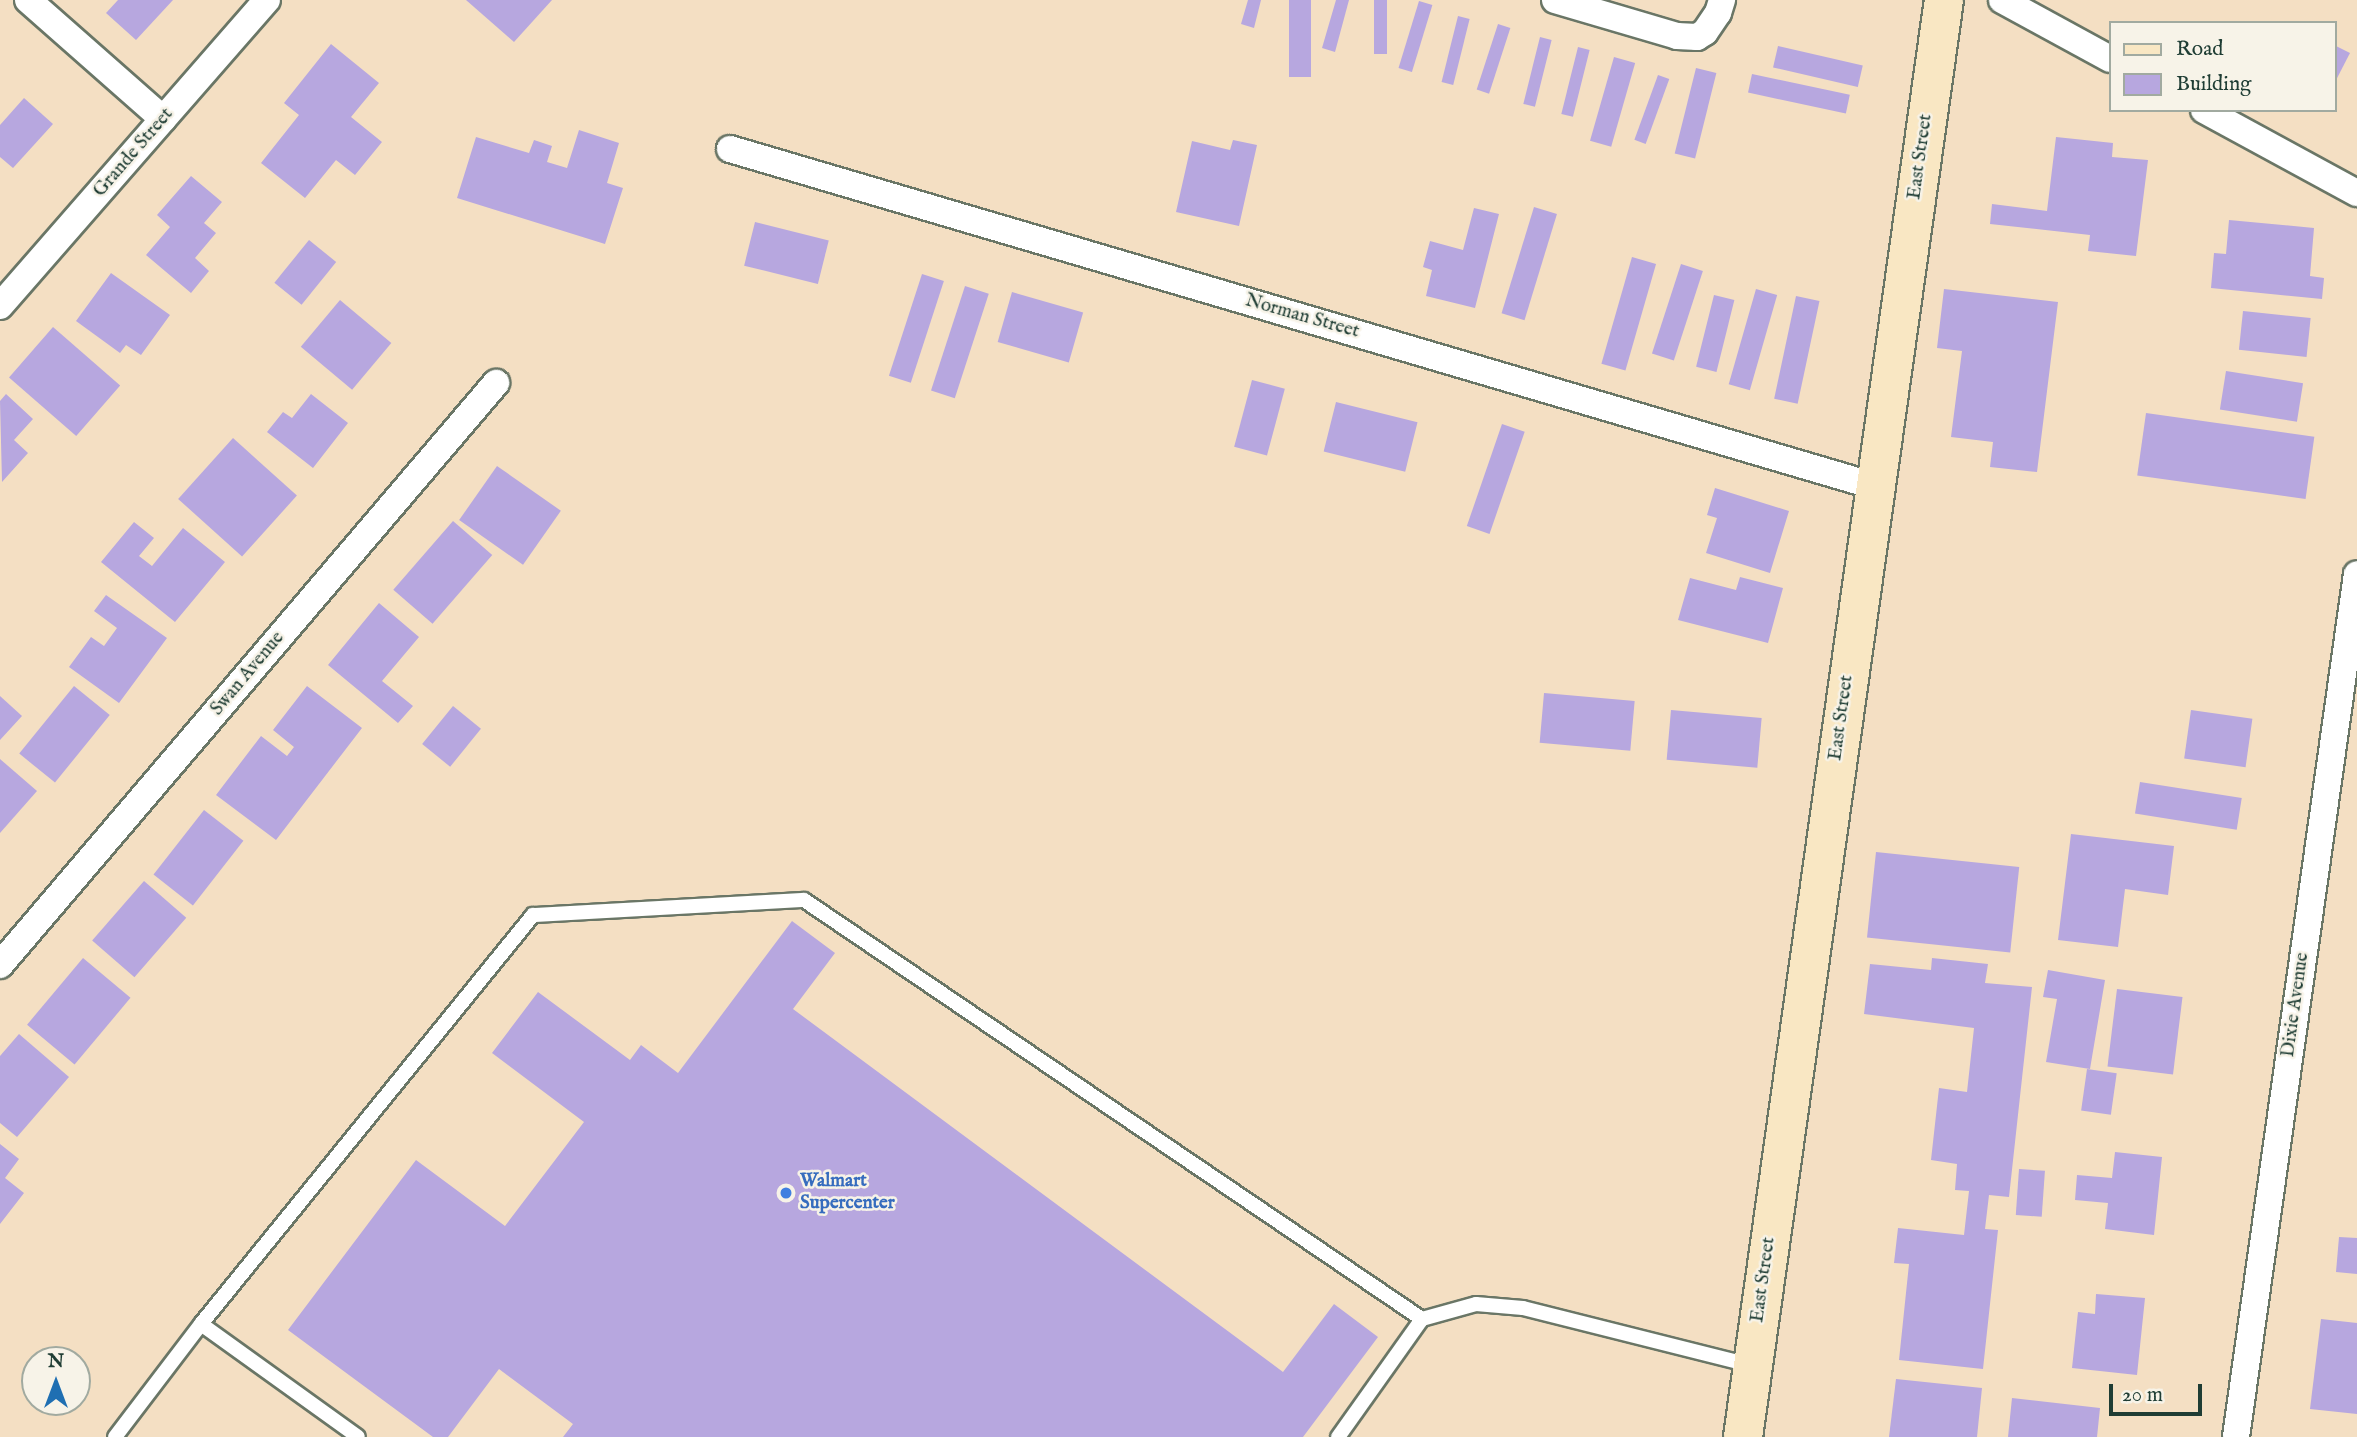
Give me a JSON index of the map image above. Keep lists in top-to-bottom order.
{
  "streets": {
    "street": [
      "Grande Street",
      "East Street",
      "Norman Street",
      "Swan Avenue",
      "Dixie Avenue"
    ]
  },
  "crossings": [
    ["East Street", "Norman Street"]
  ],
  "places": ["Walmart Supercenter"],
  "legend": ["Road", "Building"],
  "scale_bar": "20 m",
  "north": "top"
}
